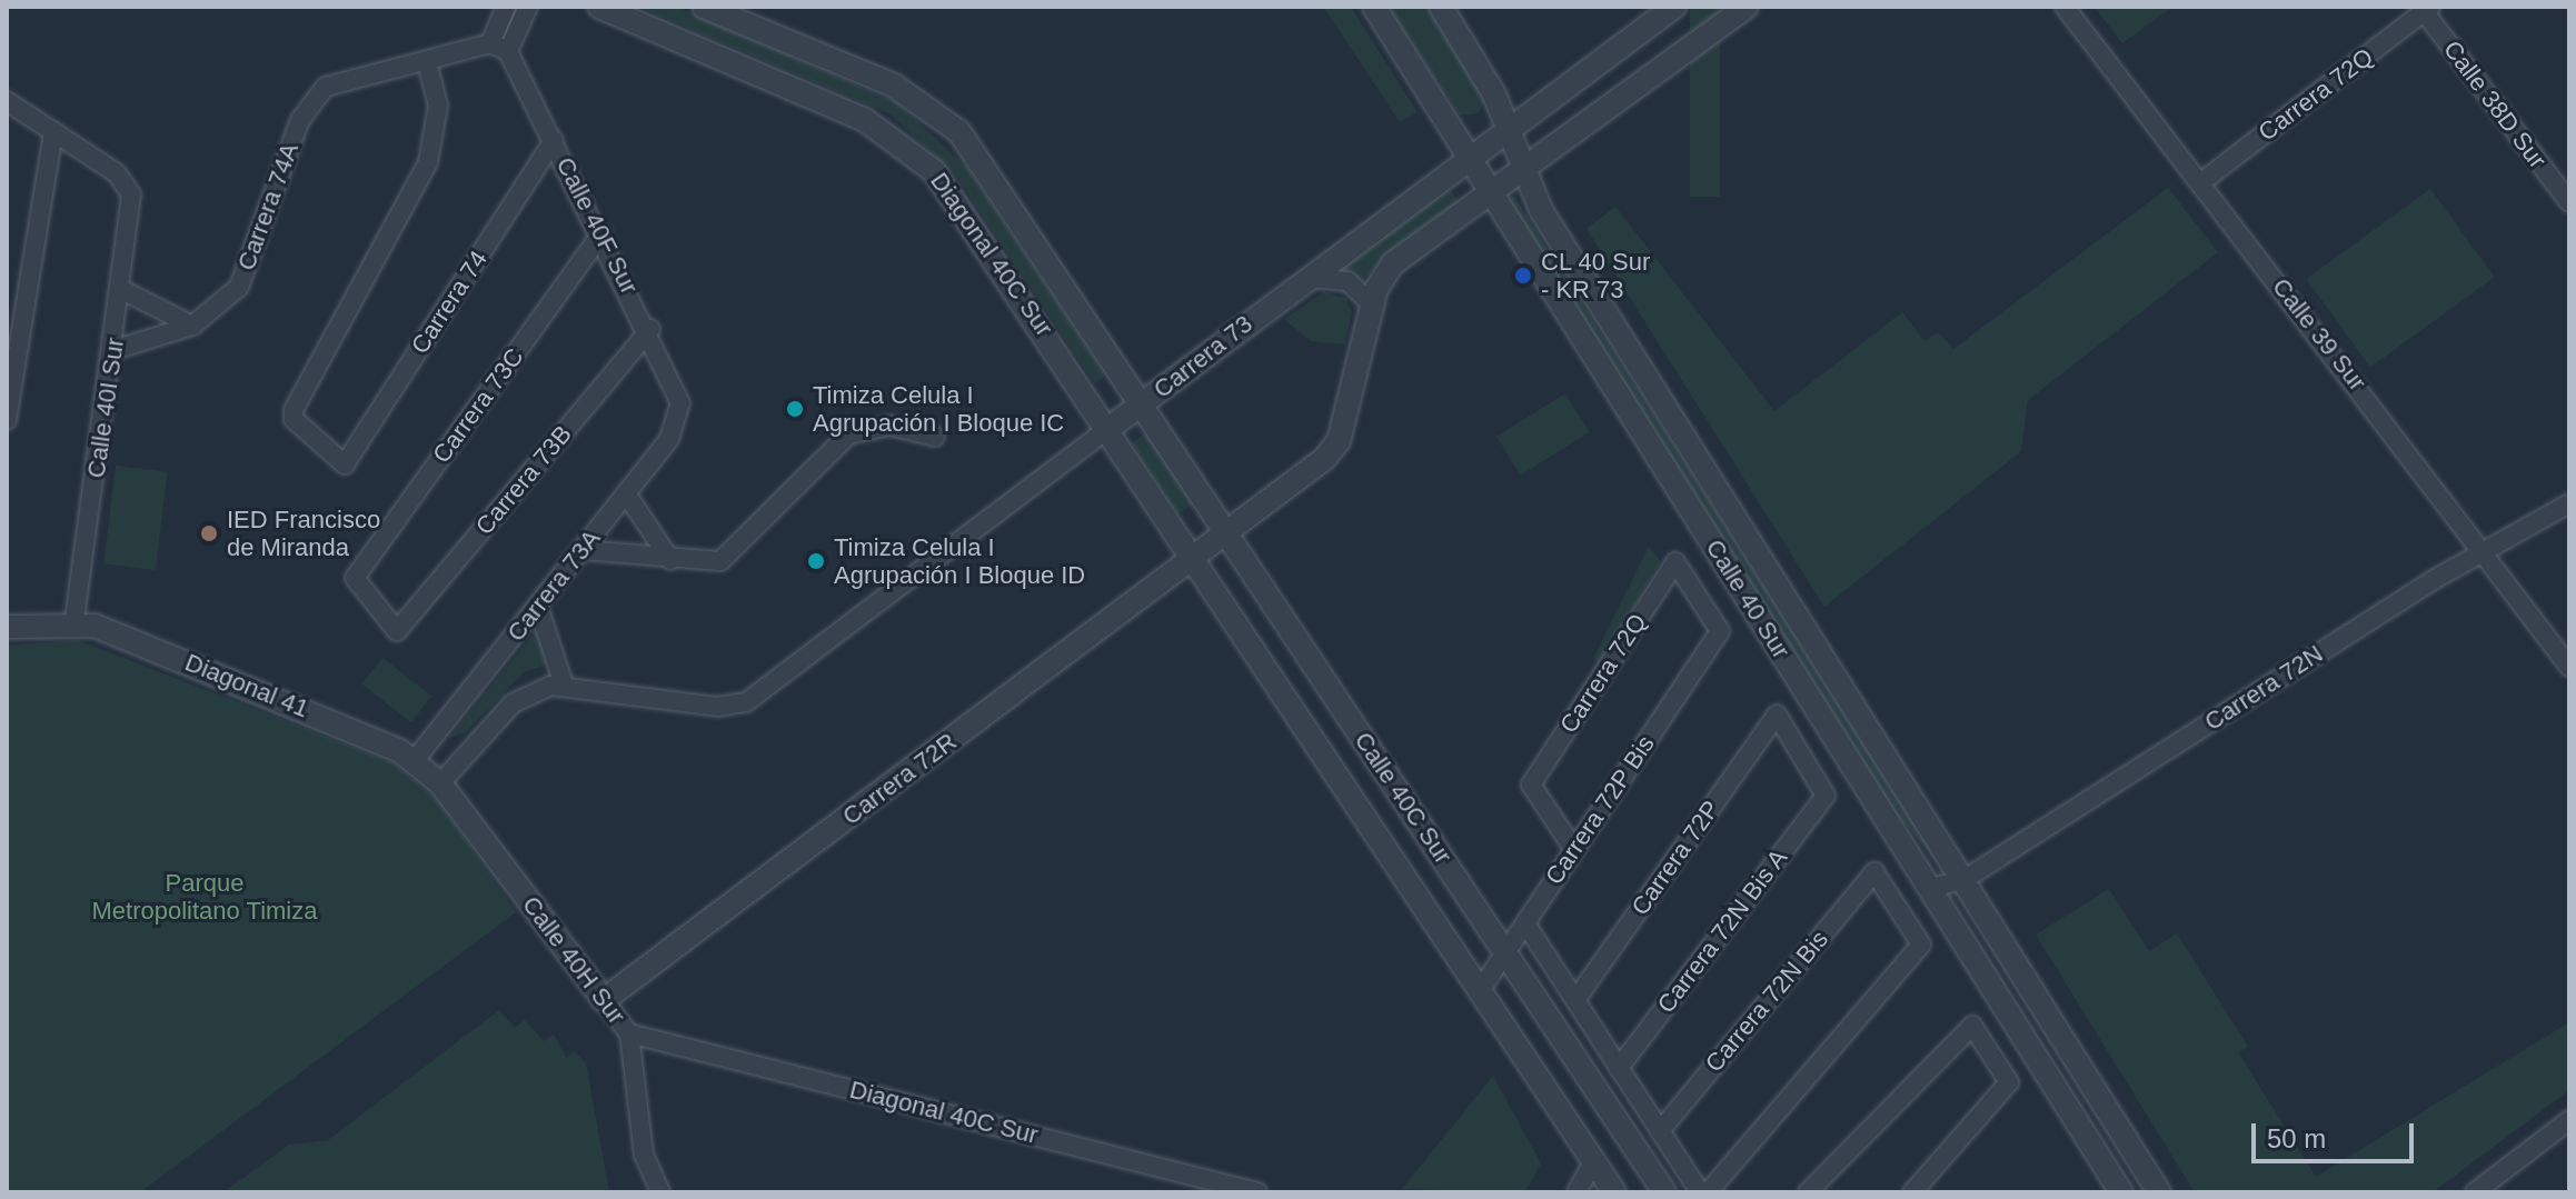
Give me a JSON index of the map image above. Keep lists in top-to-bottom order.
{
  "streets": {
    "street": [
      "Carrera 72Q",
      "Calle 38D Sur",
      "Carrera 74A",
      "Calle 40F Sur",
      "Diagonal 40C Sur",
      "Carrera 74",
      "Calle 39 Sur",
      "Carrera 73",
      "Carrera 73C",
      "Calle 40I Sur",
      "Carrera 73B",
      "Carrera 73A",
      "Calle 40 Sur",
      "Diagonal 41",
      "Carrera 72N",
      "Carrera 72R",
      "Calle 40C Sur",
      "Carrera 72P Bis",
      "Carrera 72P",
      "Carrera 72N Bis A",
      "Calle 40H Sur",
      "Carrera 72N Bis"
    ]
  },
  "crossings": [
    ["Carrera 72Q", "Calle 38D Sur"],
    ["Carrera 72Q", "Calle 39 Sur"],
    ["Carrera 72Q", "Calle 40 Sur"],
    ["Carrera 72Q", "Carrera 72P Bis"],
    ["Carrera 74A", "Calle 40F Sur"],
    ["Carrera 74A", "Carrera 74"],
    ["Carrera 74A", "Calle 40I Sur"],
    ["Calle 40F Sur", "Carrera 74"],
    ["Calle 40F Sur", "Carrera 73C"],
    ["Calle 40F Sur", "Carrera 73B"],
    ["Calle 40F Sur", "Carrera 73A"],
    ["Diagonal 40C Sur", "Carrera 73"],
    ["Diagonal 40C Sur", "Calle 40C Sur"],
    ["Diagonal 40C Sur", "Calle 40H Sur"],
    ["Calle 39 Sur", "Carrera 72N"],
    ["Carrera 73", "Calle 40 Sur"],
    ["Carrera 73", "Calle 40C Sur"],
    ["Carrera 73C", "Carrera 73B"],
    ["Calle 40I Sur", "Diagonal 41"],
    ["Carrera 73A", "Diagonal 41"],
    ["Carrera 73A", "Calle 40H Sur"],
    ["Calle 40 Sur", "Carrera 72N"],
    ["Calle 40 Sur", "Carrera 72P Bis"],
    ["Diagonal 41", "Calle 40H Sur"],
    ["Carrera 72R", "Calle 40C Sur"],
    ["Carrera 72R", "Calle 40H Sur"],
    ["Calle 40C Sur", "Carrera 72P Bis"],
    ["Carrera 72P", "Carrera 72N Bis A"]
  ],
  "parks": ["Parque Metropolitano Timiza"],
  "places": [
    "CL 40 Sur - KR 73",
    "Timiza Celula I Agrupación I Bloque IC",
    "IED Francisco de Miranda",
    "Timiza Celula I Agrupación I Bloque ID"
  ],
  "scale_bar": "50 m"
}
